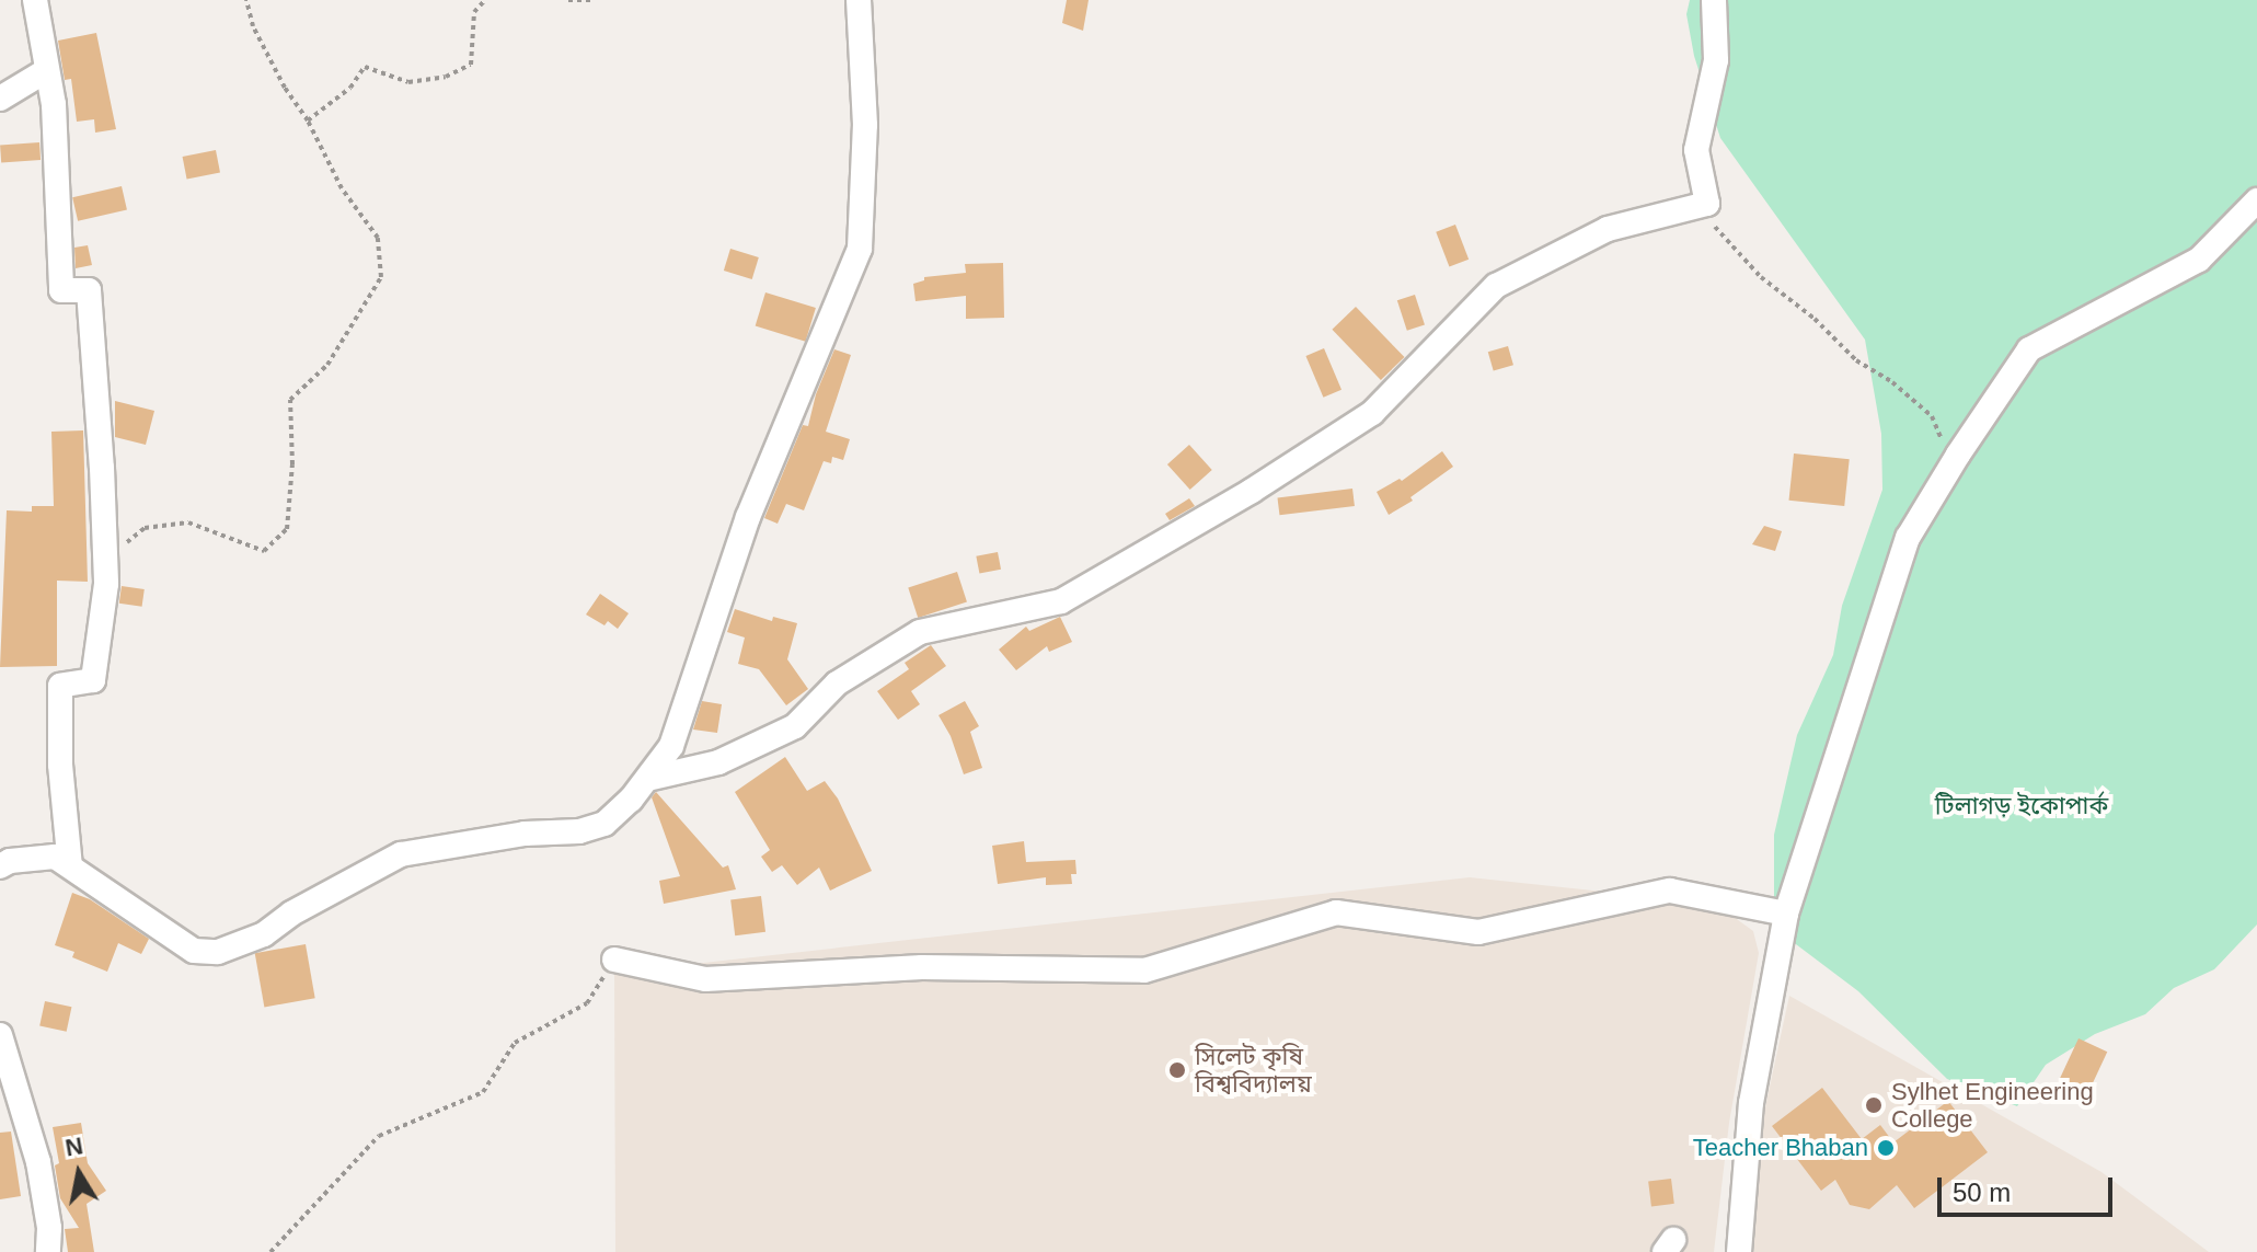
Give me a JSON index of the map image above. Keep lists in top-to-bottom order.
{
  "parks": ["টিলাগড় ইকোপার্ক"],
  "places": ["সিলেট কৃষি বিশ্ববিদ্যালয়", "Sylhet Engineering College", "Teacher Bhaban"],
  "scale_bar": "50 m",
  "north": "top"
}
